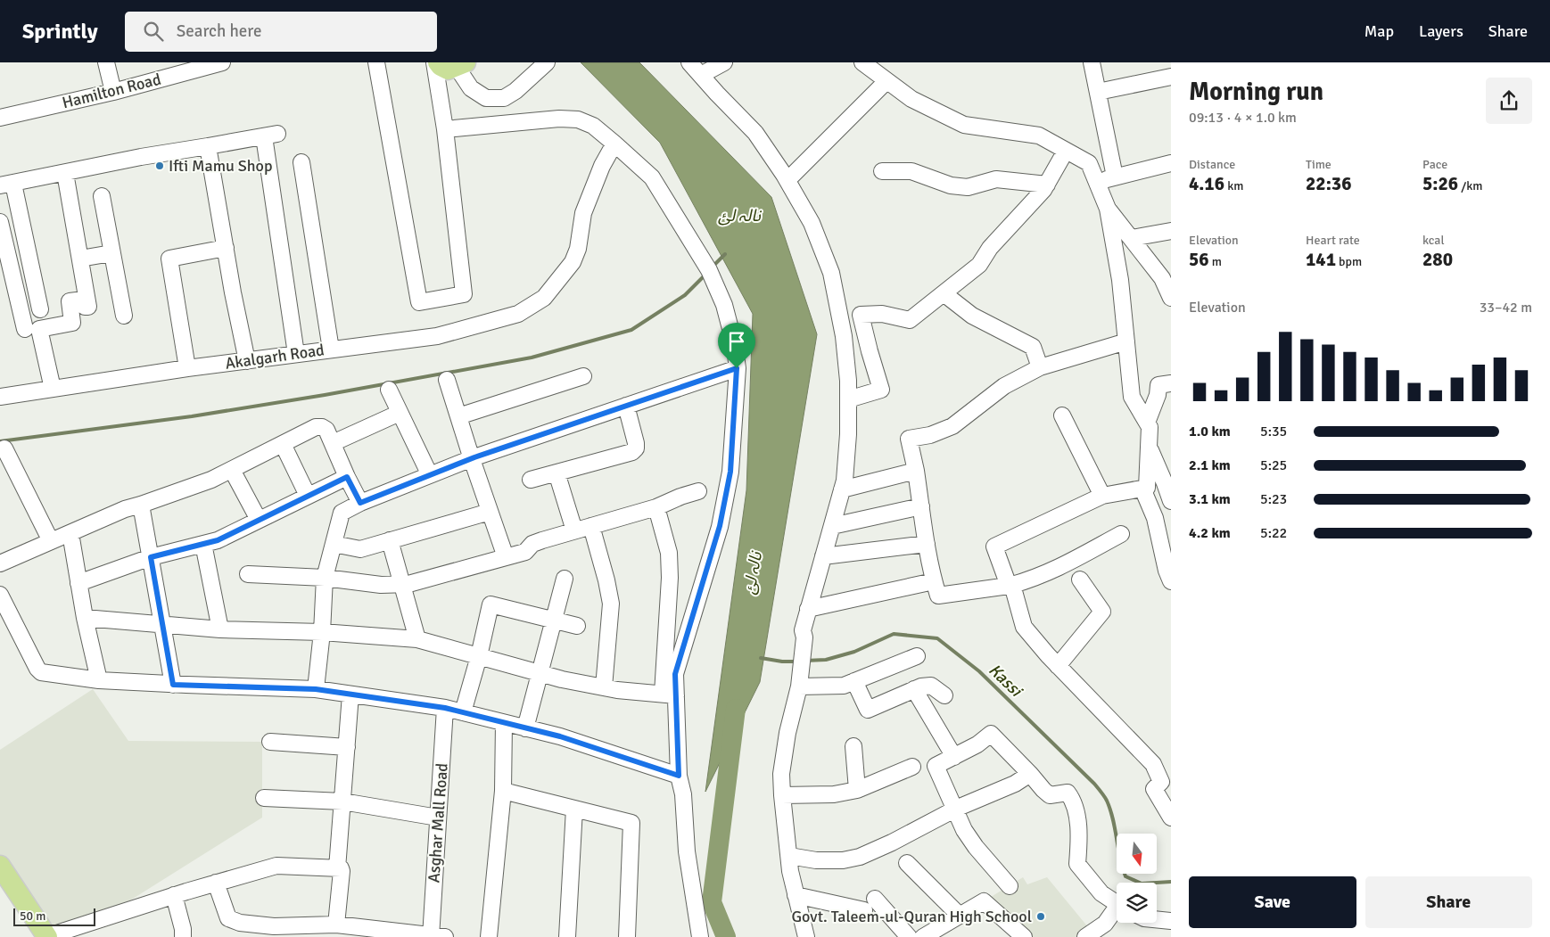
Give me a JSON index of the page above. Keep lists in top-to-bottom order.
{
  "streets": {
    "street": ["Hamilton Road", "Akalgarh Road", "Asghar Mall Road"]
  },
  "water": ["نالہ لئ", "Kassi"],
  "places": ["Ifti Mamu Shop", "Govt. Taleem-ul-Quran High School"],
  "scale_bar": "50 m",
  "north": "bottom",
  "page": {
    "header": "Sprintly",
    "search": "Search here",
    "nav": ["Map", "Layers", "Share"],
    "heading": ["Morning run", "09:13 · 4 × 1.0 km"],
    "stats": [
      ["Distance", "4.16 km"],
      ["Time", "22:36"],
      ["Pace", "5:26 /km"],
      ["Elevation", "56 m"],
      ["Heart rate", "141 bpm"],
      ["kcal", "280"]
    ],
    "chart": ["Elevation", "33–42 m"],
    "list": [
      {
        "name": "1.0 km",
        "note": "5:35"
      },
      {
        "name": "2.1 km",
        "note": "5:25"
      },
      {
        "name": "3.1 km",
        "note": "5:23"
      },
      {
        "name": "4.2 km",
        "note": "5:22"
      }
    ],
    "buttons": ["Save", "Share"],
    "scale": "50 m"
  }
}
